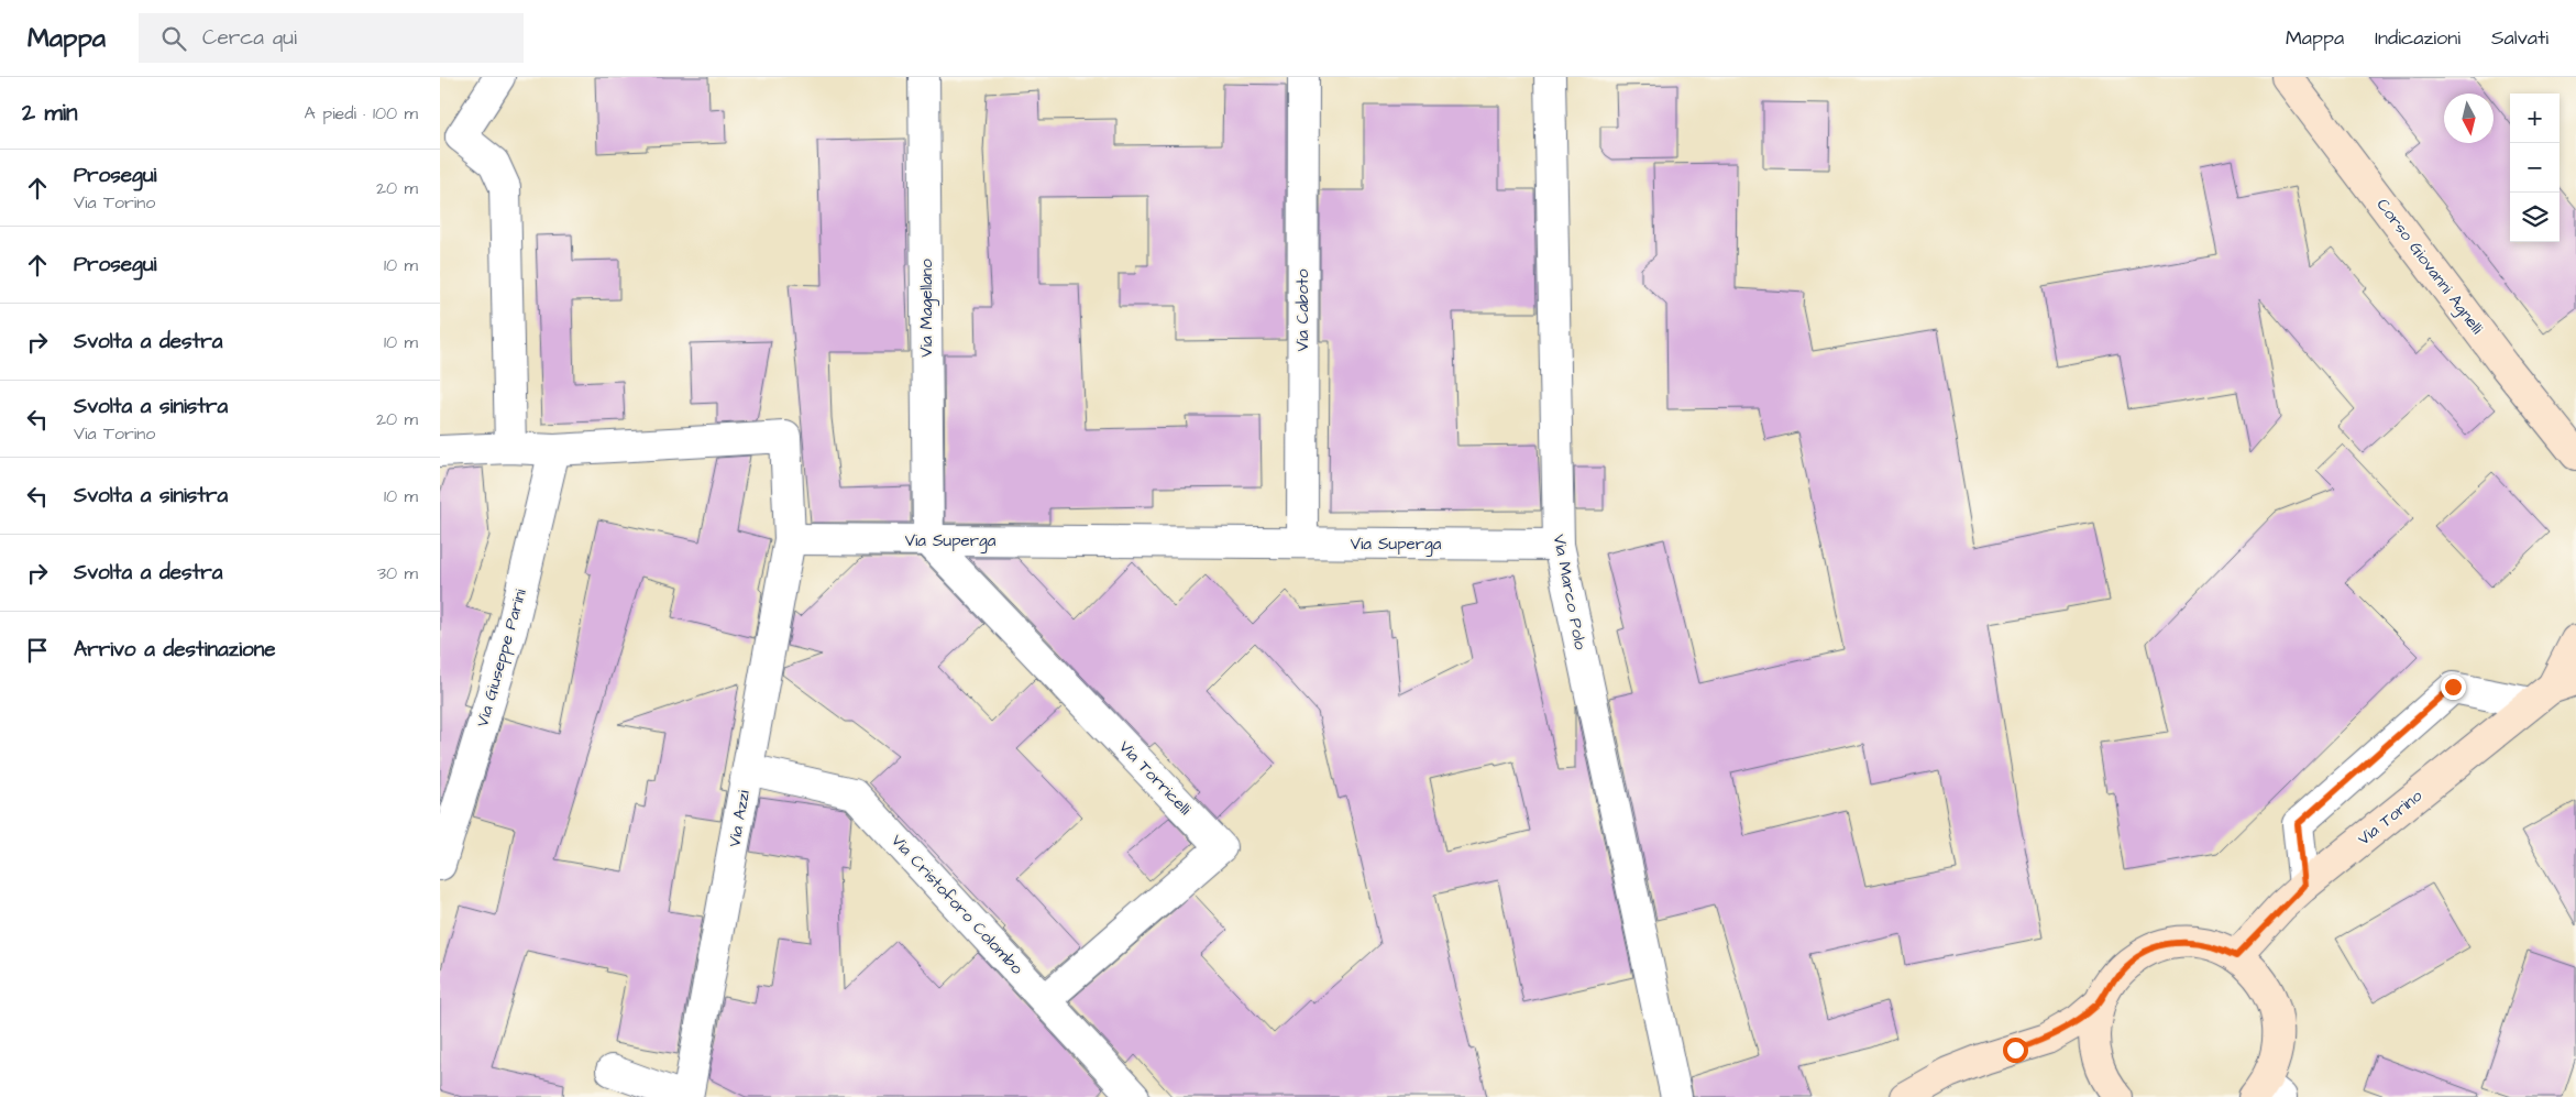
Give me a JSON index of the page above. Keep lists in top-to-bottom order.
{
  "streets": {
    "street": [
      "Corso Giovanni Agnelli",
      "Via Magellano",
      "Via Caboto",
      "Via Superga",
      "Via Marco Polo",
      "Via Giuseppe Parini",
      "Via Torricelli",
      "Via Torino",
      "Via Azzi",
      "Via Cristoforo Colombo"
    ]
  },
  "crossings": [
    ["Via Magellano", "Via Superga"],
    ["Via Magellano", "Via Torricelli"],
    ["Via Caboto", "Via Superga"],
    ["Via Superga", "Via Marco Polo"],
    ["Via Superga", "Via Torricelli"],
    ["Via Superga", "Via Azzi"],
    ["Via Torricelli", "Via Cristoforo Colombo"],
    ["Via Azzi", "Via Cristoforo Colombo"]
  ],
  "north": "bottom",
  "page": {
    "header": "Mappa",
    "search": "Cerca qui",
    "nav": ["Mappa", "Indicazioni", "Salvati"],
    "heading": ["2 min", "A piedi · 100 m"],
    "map_buttons": ["+", "−"],
    "list": [
      ["Prosegui", "Via Torino", "20 m"],
      ["Prosegui", "10 m"],
      ["Svolta a destra", "10 m"],
      ["Svolta a sinistra", "Via Torino", "20 m"],
      ["Svolta a sinistra", "10 m"],
      ["Svolta a destra", "30 m"],
      "Arrivo a destinazione"
    ]
  }
}
